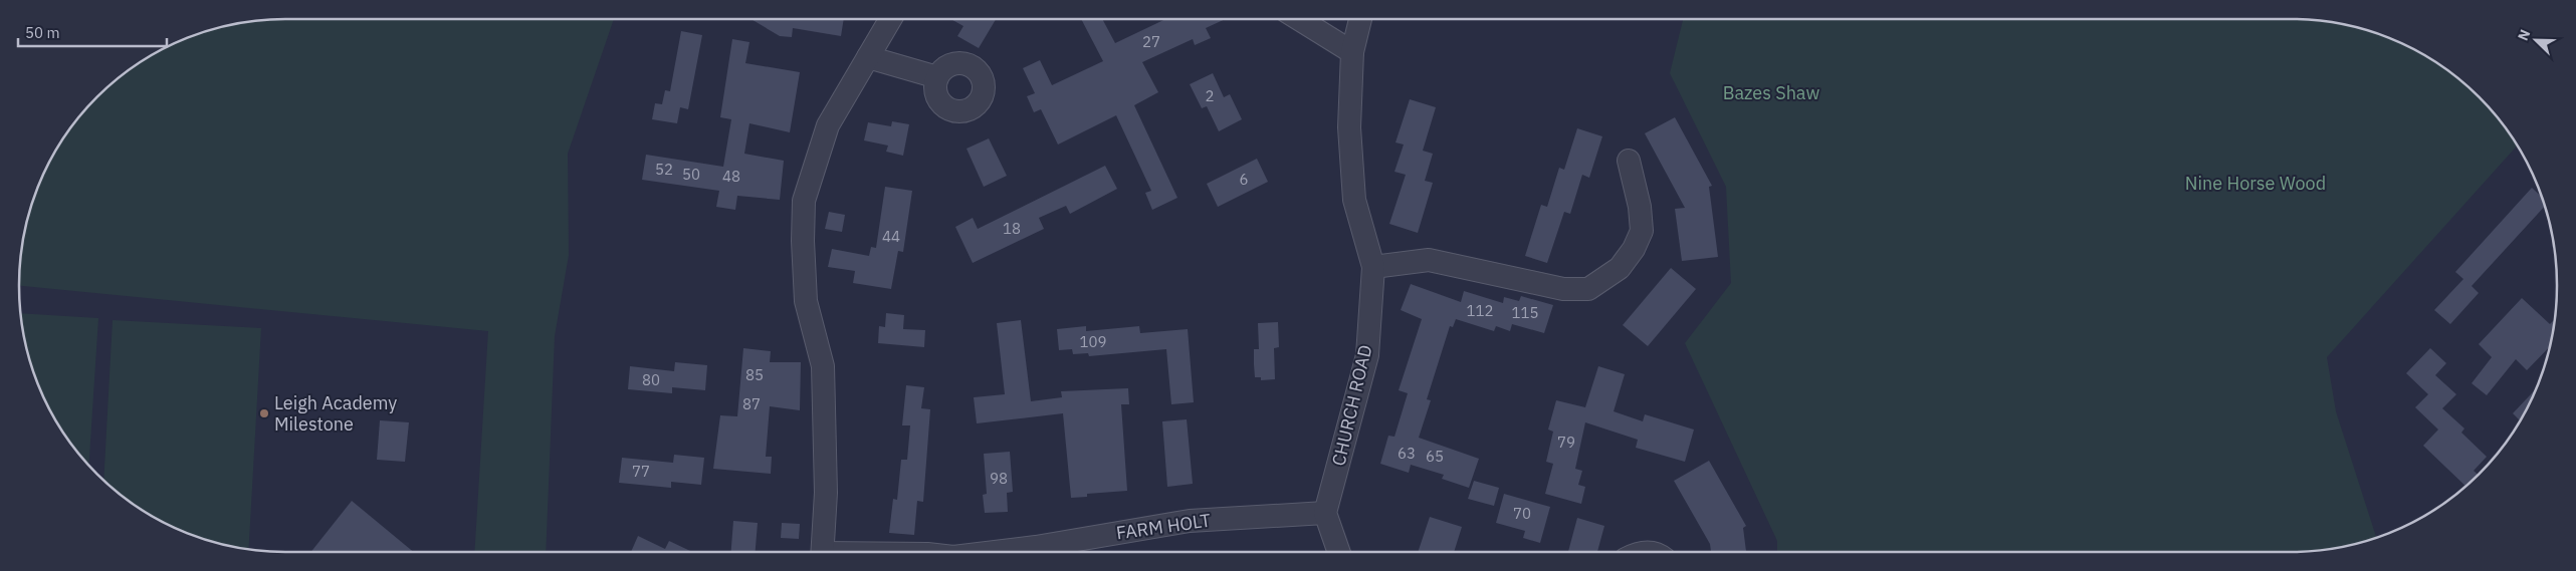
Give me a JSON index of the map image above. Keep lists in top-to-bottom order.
{
  "streets": {
    "street": ["CHURCH ROAD", "FARM HOLT"]
  },
  "crossings": [
    ["CHURCH ROAD", "FARM HOLT"]
  ],
  "parks": ["Bazes Shaw", "Nine Horse Wood"],
  "places": ["Leigh Academy Milestone"],
  "house_numbers": [
    "27",
    "2",
    "52",
    "50",
    "48",
    "6",
    "18",
    "44",
    "112",
    "115",
    "109",
    "85",
    "80",
    "87",
    "79",
    "63",
    "65",
    "77",
    "98",
    "70"
  ],
  "scale_bar": "50 m",
  "north": "top left"
}
